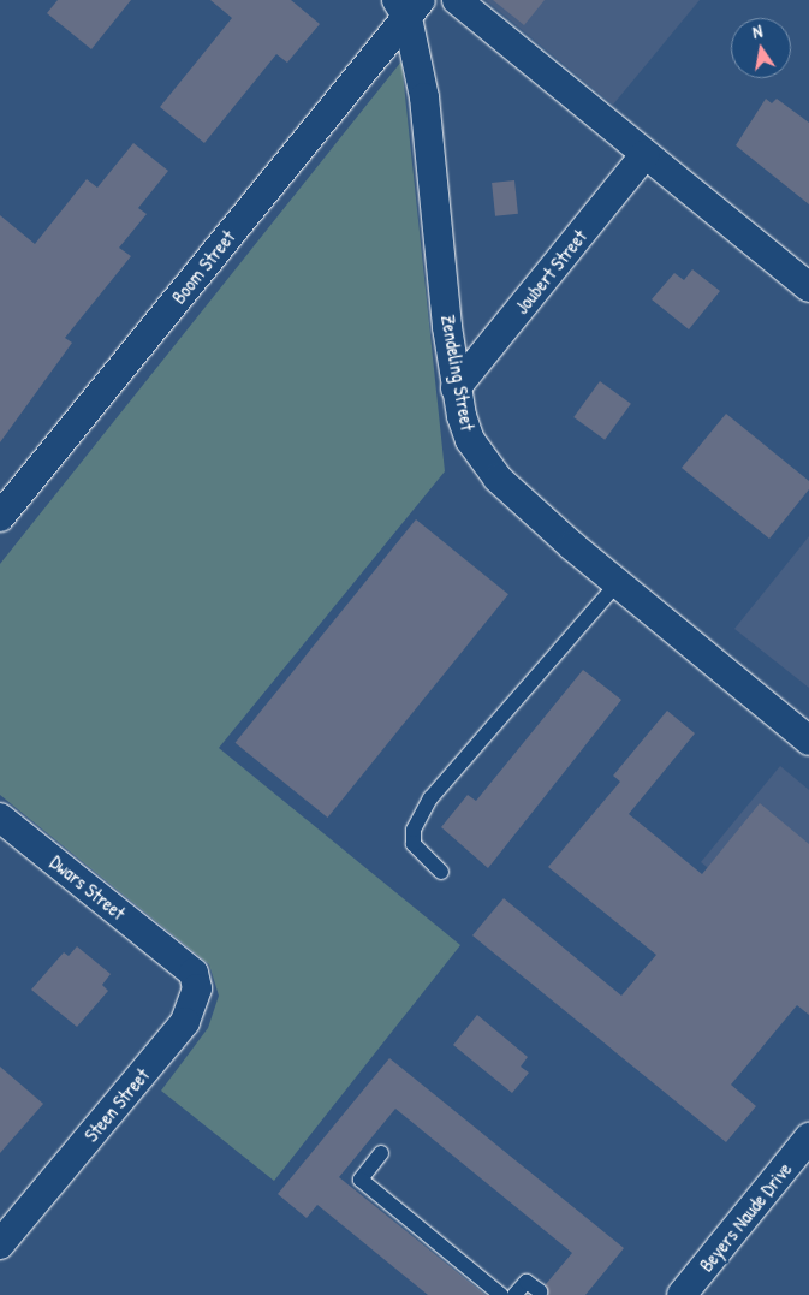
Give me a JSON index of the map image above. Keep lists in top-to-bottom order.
{
  "streets": {
    "street": [
      "Boom Street",
      "Joubert Street",
      "Zendeling Street",
      "Dwars Street",
      "Steen Street",
      "Beyers Naude Drive"
    ]
  },
  "crossings": [
    ["Boom Street", "Zendeling Street"],
    ["Joubert Street", "Zendeling Street"],
    ["Dwars Street", "Steen Street"]
  ],
  "north": "top"
}
